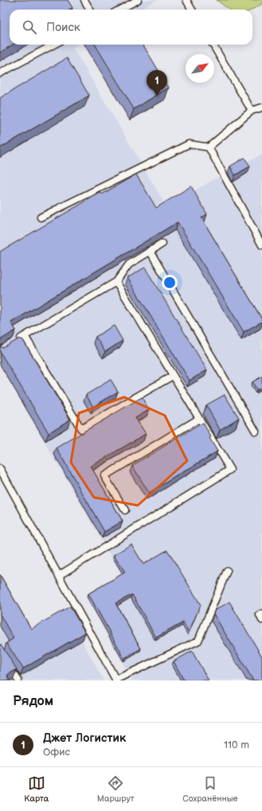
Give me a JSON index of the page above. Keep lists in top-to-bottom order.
{
  "north": "top right",
  "page": {
    "search": "Поиск",
    "pins": "1",
    "heading": "Рядом",
    "list": [
      {
        "mark": "1",
        "name": "Джет Логистик",
        "note": "Офис",
        "value": "110 m"
      }
    ],
    "nav": ["Карта", "Маршрут", "Сохранённые"]
  }
}
